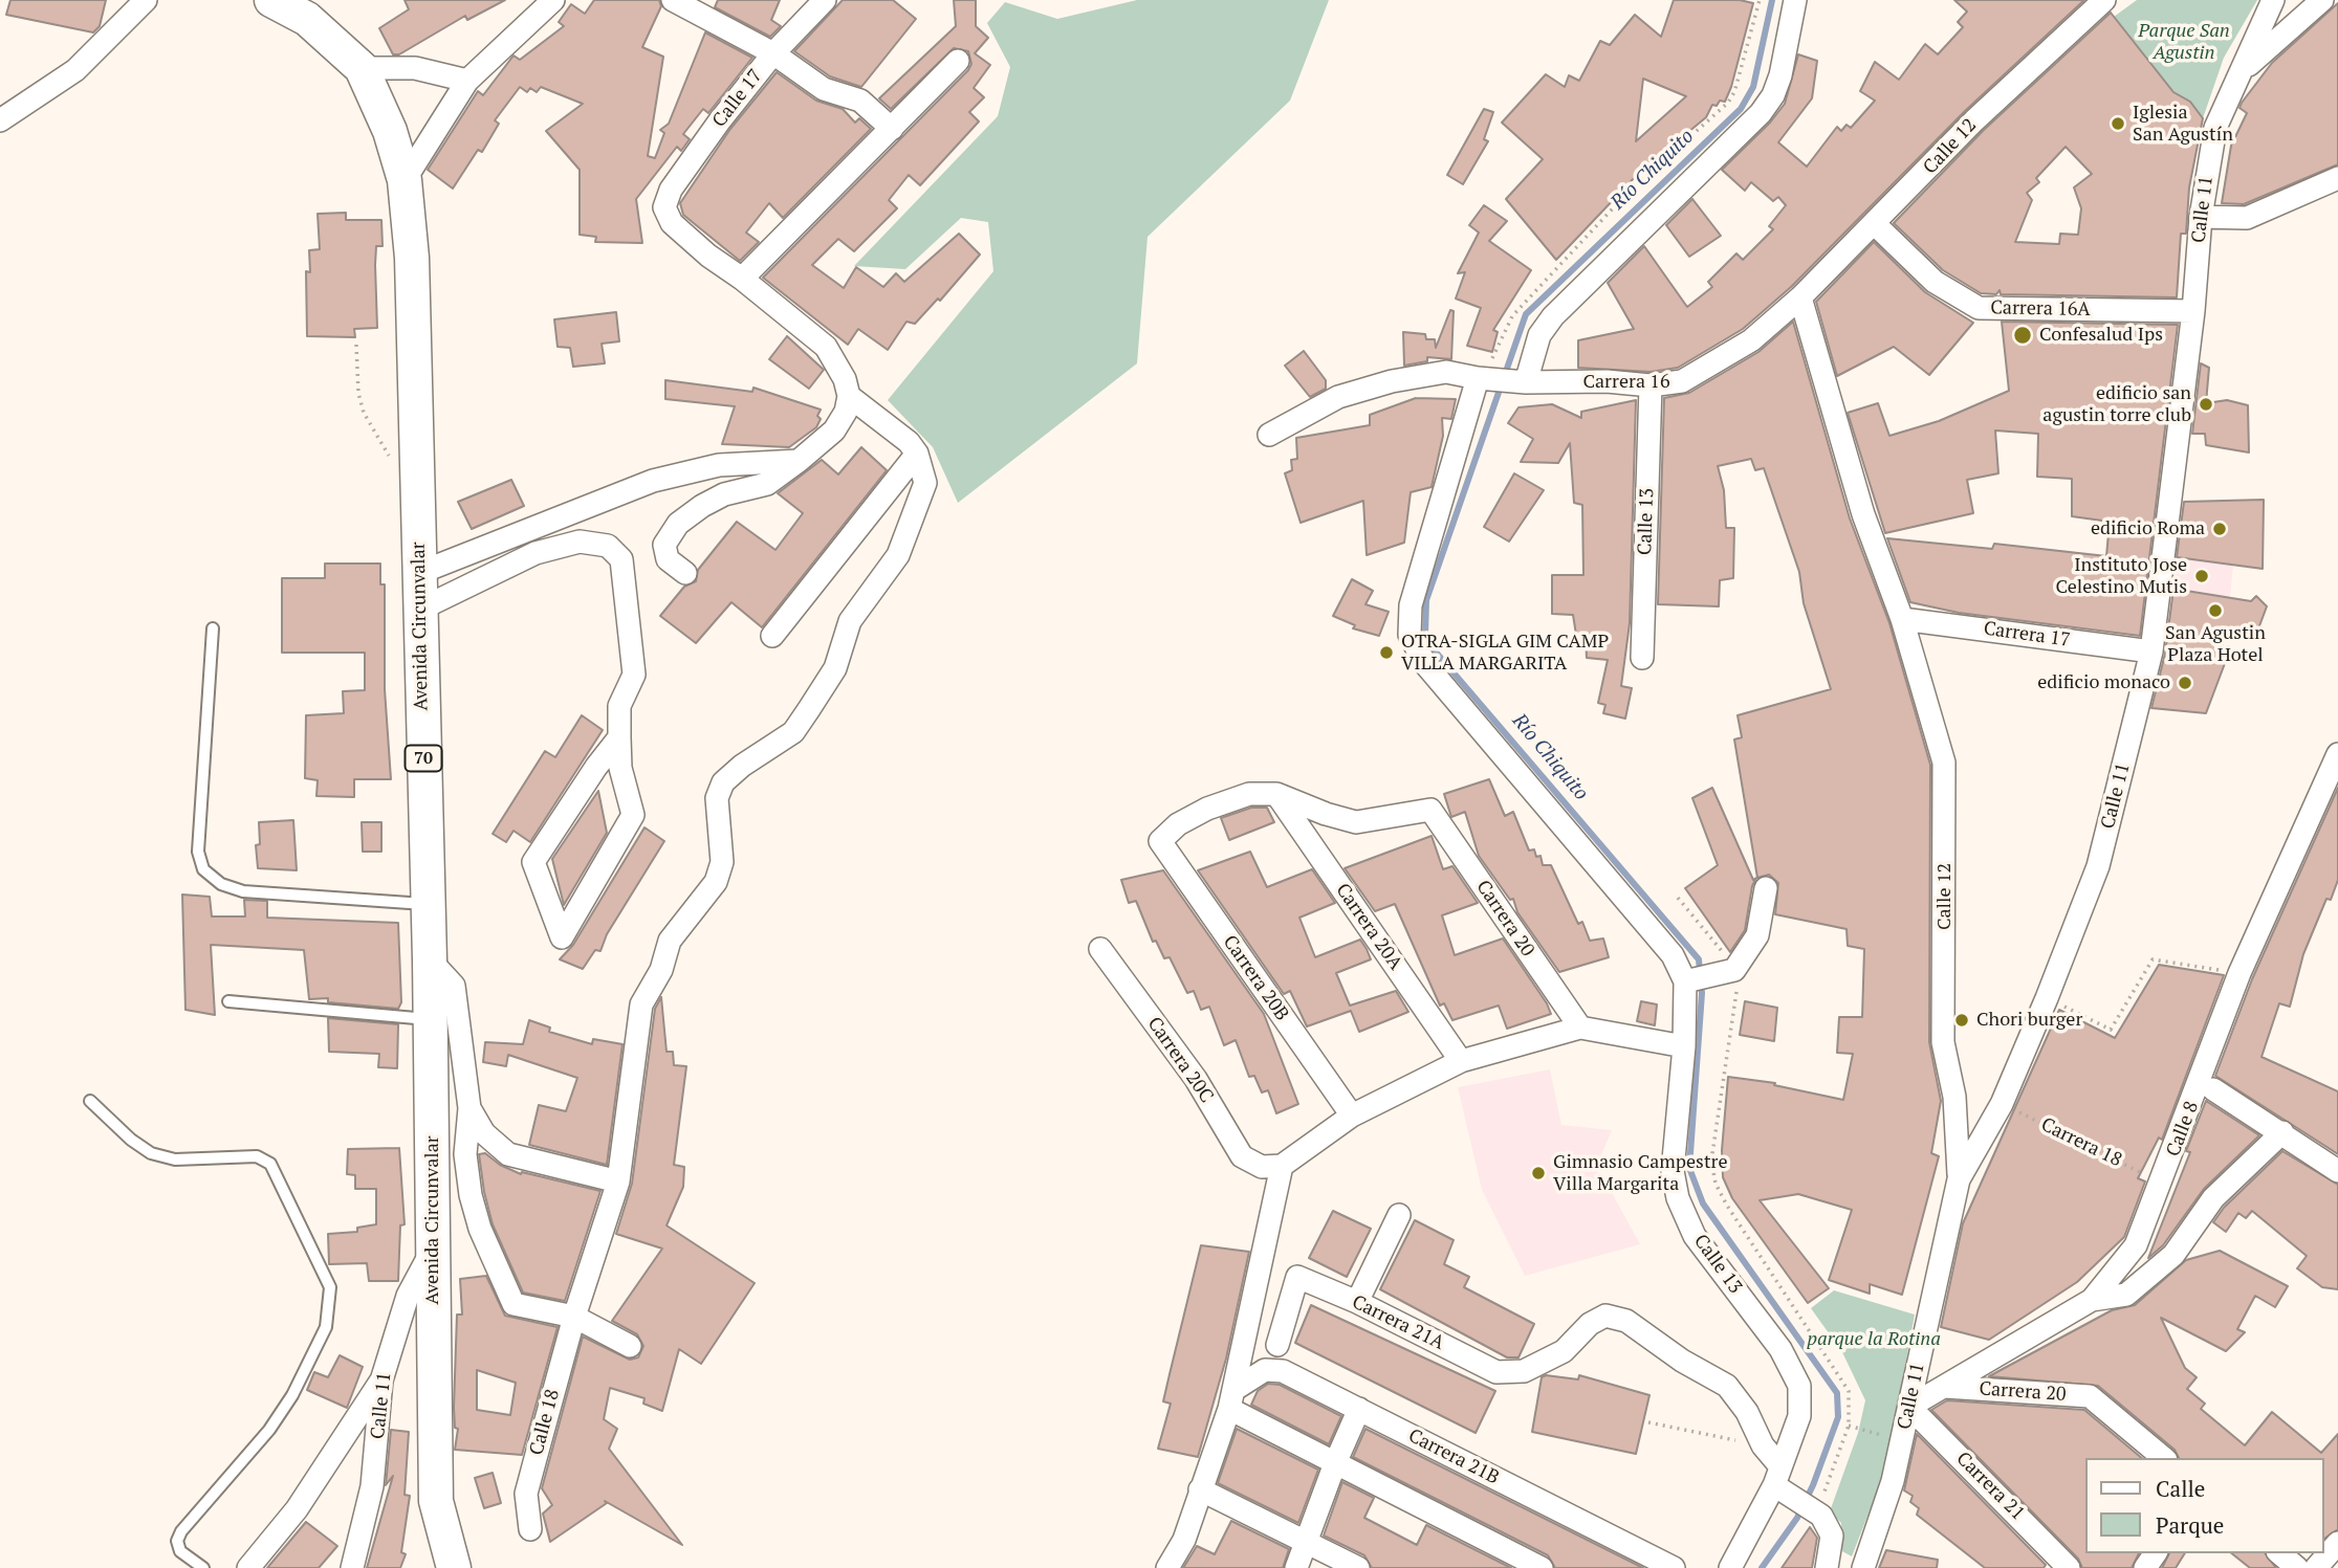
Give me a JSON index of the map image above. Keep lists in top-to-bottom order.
{
  "streets": {
    "main road": ["Avenida Circunvalar", "70"],
    "street": [
      "Calle 17",
      "Calle 12",
      "Calle 11",
      "Carrera 16A",
      "Carrera 16",
      "Calle 13",
      "Carrera 17",
      "Carrera 20",
      "Carrera 20A",
      "Carrera 20B",
      "Carrera 20C",
      "Calle 8",
      "Carrera 21A",
      "Calle 18",
      "Carrera 21B",
      "Carrera 21"
    ],
    "path": ["Carrera 18"]
  },
  "crossings": [
    ["Calle 12", "Calle 11"],
    ["Calle 12", "Carrera 16A"],
    ["Calle 12", "Carrera 16"],
    ["Calle 12", "Carrera 17"],
    ["Calle 11", "Carrera 16A"],
    ["Calle 11", "Avenida Circunvalar"],
    ["Calle 11", "Carrera 17"],
    ["Calle 11", "Calle 8"],
    ["Calle 11", "Carrera 18"],
    ["Calle 11", "Carrera 21"],
    ["Carrera 16", "Calle 13"],
    ["Carrera 20", "Carrera 20A"],
    ["Carrera 20", "Carrera 20B"],
    ["Carrera 20", "Calle 8"],
    ["Carrera 20A", "Carrera 20B"],
    ["Calle 8", "Carrera 18"],
    ["Calle 8", "Carrera 21"]
  ],
  "water": ["Río Chiquito"],
  "parks": ["Parque San Agustin", "parque la Rotina"],
  "places": [
    "Iglesia San Agustín",
    "Confesalud Ips",
    "edificio san agustin torre club",
    "edificio Roma",
    "Instituto Jose Celestino Mutis",
    "San Agustin Plaza Hotel",
    "OTRA-SIGLA GIM CAMP VILLA MARGARITA",
    "edificio monaco",
    "Chori burger",
    "Gimnasio Campestre Villa Margarita"
  ],
  "legend": ["Calle", "Parque"]
}
